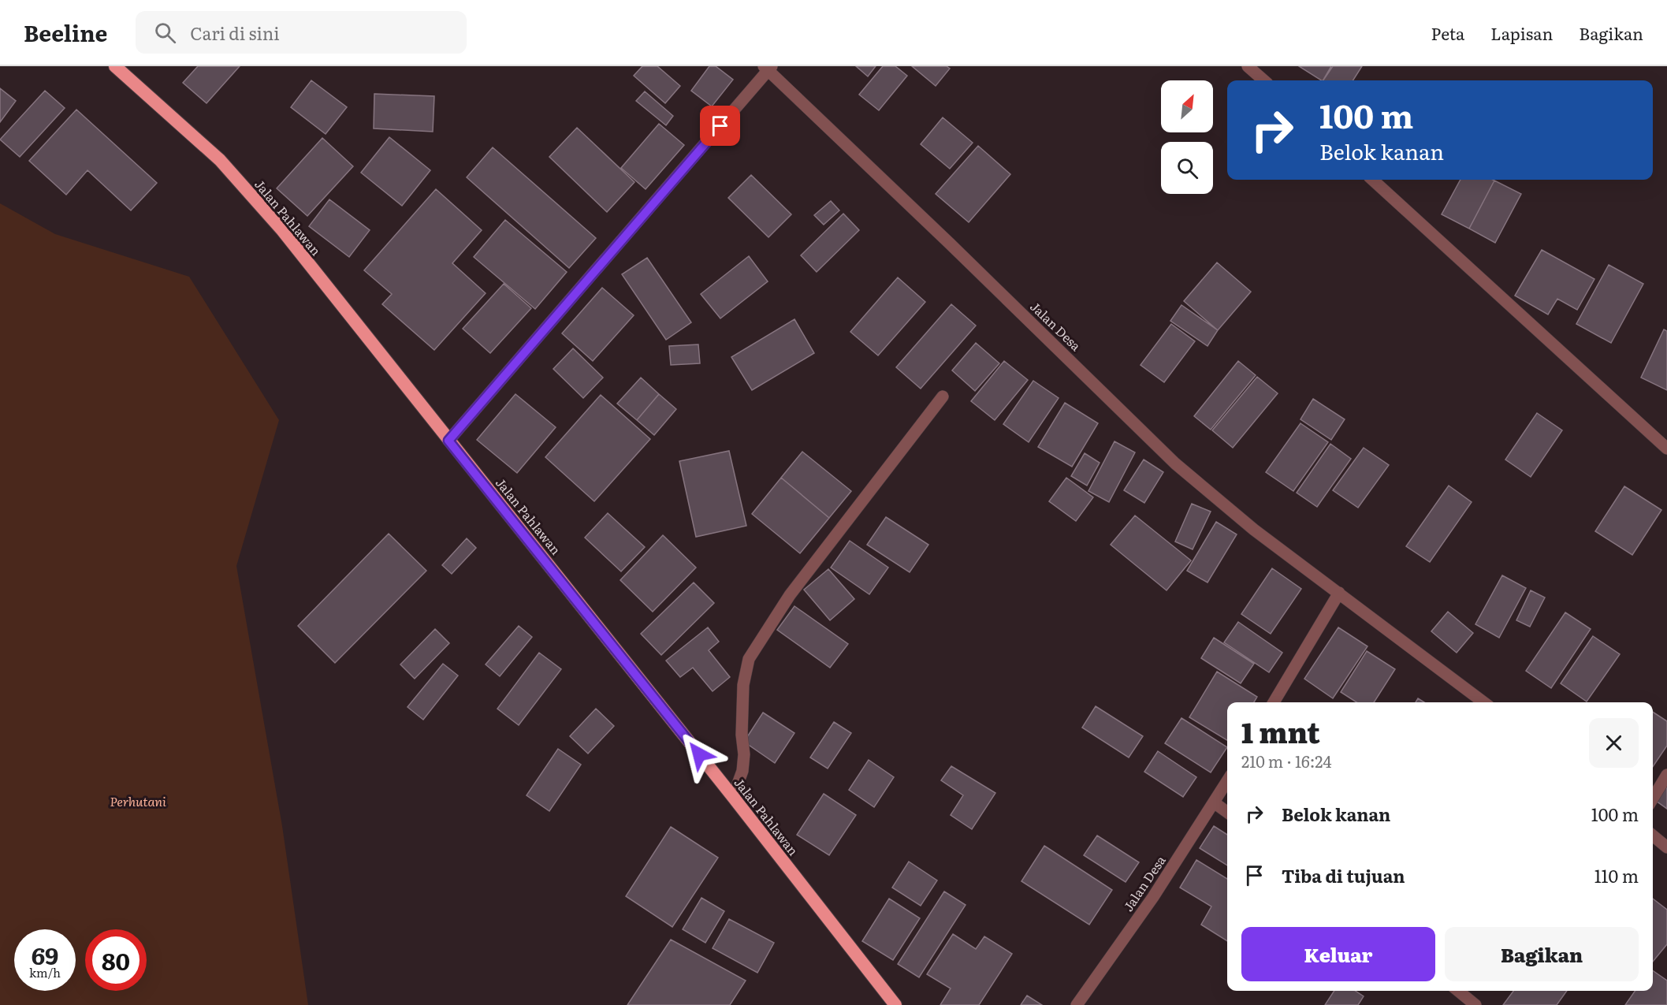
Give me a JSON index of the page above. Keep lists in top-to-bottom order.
{
  "streets": {
    "highway": ["Jalan Pahlawan"],
    "street": ["Jalan Desa"]
  },
  "parks": ["Perhutani"],
  "north": "top right",
  "page": {
    "header": "Beeline",
    "search": "Cari di sini",
    "nav": ["Peta", "Lapisan", "Bagikan"],
    "turn": ["100 m", "Belok kanan"],
    "heading": ["1 mnt", "210 m · 16:24"],
    "list": [
      {
        "name": "Belok kanan",
        "value": "100 m"
      },
      {
        "name": "Tiba di tujuan",
        "value": "110 m"
      }
    ],
    "buttons": ["Keluar", "Bagikan"],
    "speed": "69 km/h",
    "limit": "80"
  }
}
